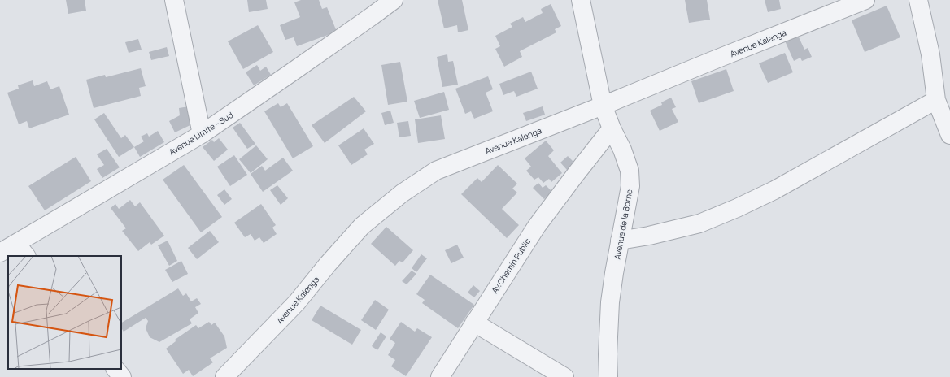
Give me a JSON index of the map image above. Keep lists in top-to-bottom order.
{
  "streets": {
    "street": [
      "Avenue Kalenga",
      "Avenue Limite - Sud",
      "Avenue de la Borne",
      "Av.Chemin Public"
    ]
  },
  "crossings": [
    ["Avenue Kalenga", "Avenue de la Borne"],
    ["Avenue de la Borne", "Av.Chemin Public"]
  ]
}
